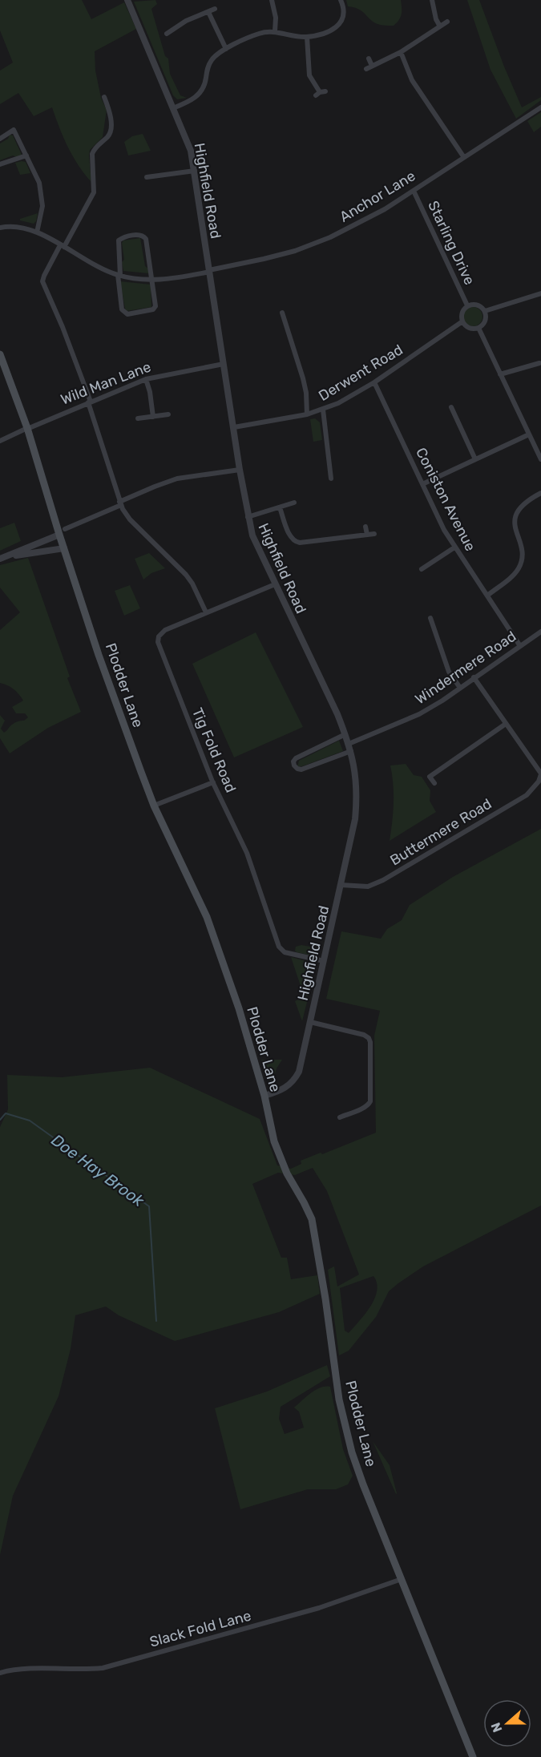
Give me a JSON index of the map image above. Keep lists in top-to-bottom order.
{
  "streets": {
    "main road": ["Plodder Lane"],
    "street": [
      "Highfield Road",
      "Anchor Lane",
      "Starling Drive",
      "Derwent Road",
      "Wild Man Lane",
      "Coniston Avenue",
      "Windermere Road",
      "Tig Fold Road",
      "Buttermere Road",
      "Slack Fold Lane"
    ]
  },
  "crossings": [
    ["Highfield Road", "Anchor Lane"],
    ["Highfield Road", "Derwent Road"],
    ["Highfield Road", "Wild Man Lane"],
    ["Highfield Road", "Windermere Road"],
    ["Highfield Road", "Plodder Lane"],
    ["Highfield Road", "Tig Fold Road"],
    ["Highfield Road", "Buttermere Road"],
    ["Anchor Lane", "Starling Drive"],
    ["Starling Drive", "Derwent Road"],
    ["Derwent Road", "Coniston Avenue"],
    ["Wild Man Lane", "Plodder Lane"],
    ["Coniston Avenue", "Windermere Road"],
    ["Plodder Lane", "Slack Fold Lane"]
  ],
  "water": ["Doe Hay Brook"],
  "north": "left"
}
